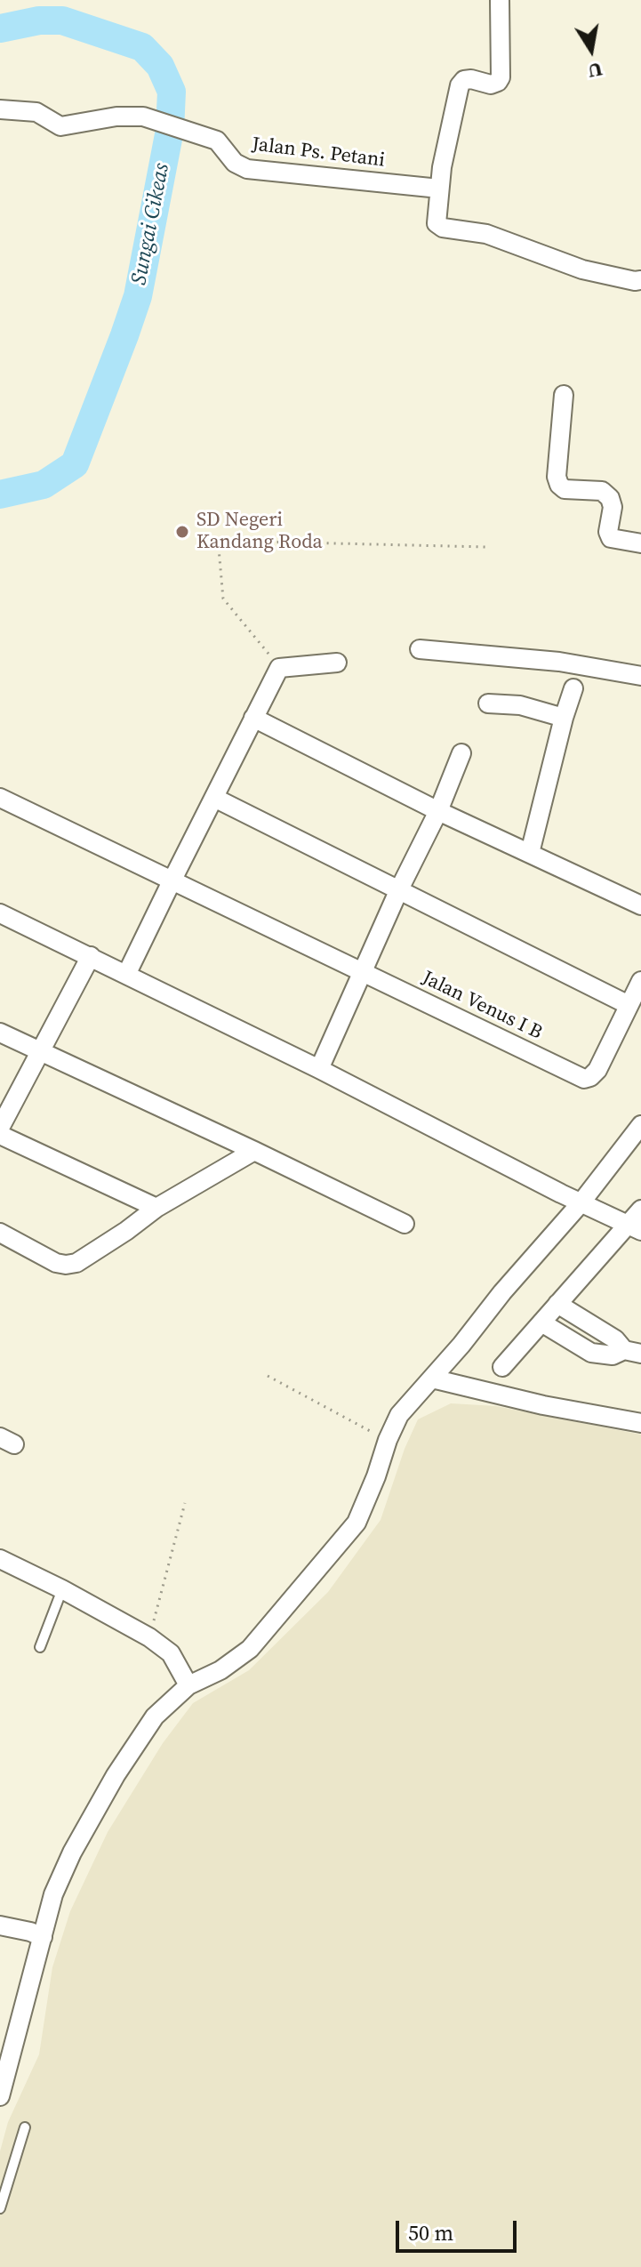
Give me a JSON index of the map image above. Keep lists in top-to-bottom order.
{
  "streets": {
    "street": ["Jalan Ps. Petani", "Jalan Venus I B"]
  },
  "water": ["Sungai Cikeas"],
  "places": ["SD Negeri Kandang Roda"],
  "scale_bar": "50 m",
  "north": "bottom"
}
